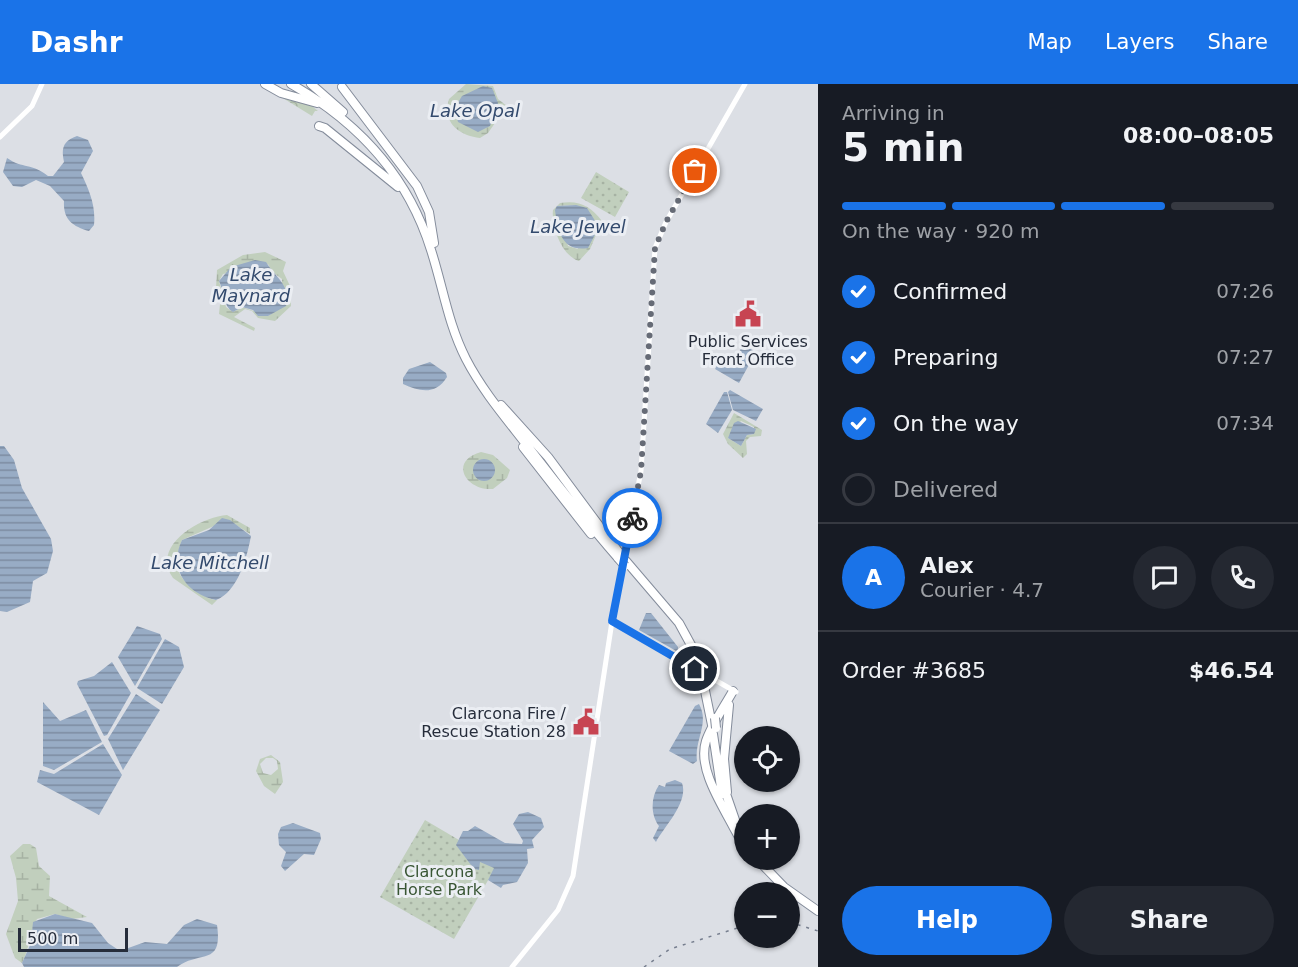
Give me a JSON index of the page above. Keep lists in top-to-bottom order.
{
  "water": [
    "Lake Opal",
    "Lake Jewel",
    "Lake Maynard",
    "Lake Mitchell"
  ],
  "parks": ["Clarcona Horse Park"],
  "places": {
    "public building": ["Public Services Front Office", "Clarcona Fire / Rescue Station 28"]
  },
  "scale_bar": "500 m",
  "page": {
    "header": "Dashr",
    "nav": ["Map", "Layers", "Share"],
    "heading": ["5 min", "Arriving in", "08:00–08:05"],
    "panel": [
      "Alex",
      "Courier · 4.7",
      "Order #3685",
      "$46.54"
    ],
    "bar": "On the way · 920 m",
    "list": [
      ["Confirmed", "07:26"],
      ["Preparing", "07:27"],
      ["On the way", "07:34"],
      "Delivered"
    ],
    "round": "A",
    "map_buttons": ["+", "−"],
    "buttons": ["Help", "Share"],
    "scale": "500 m"
  }
}
